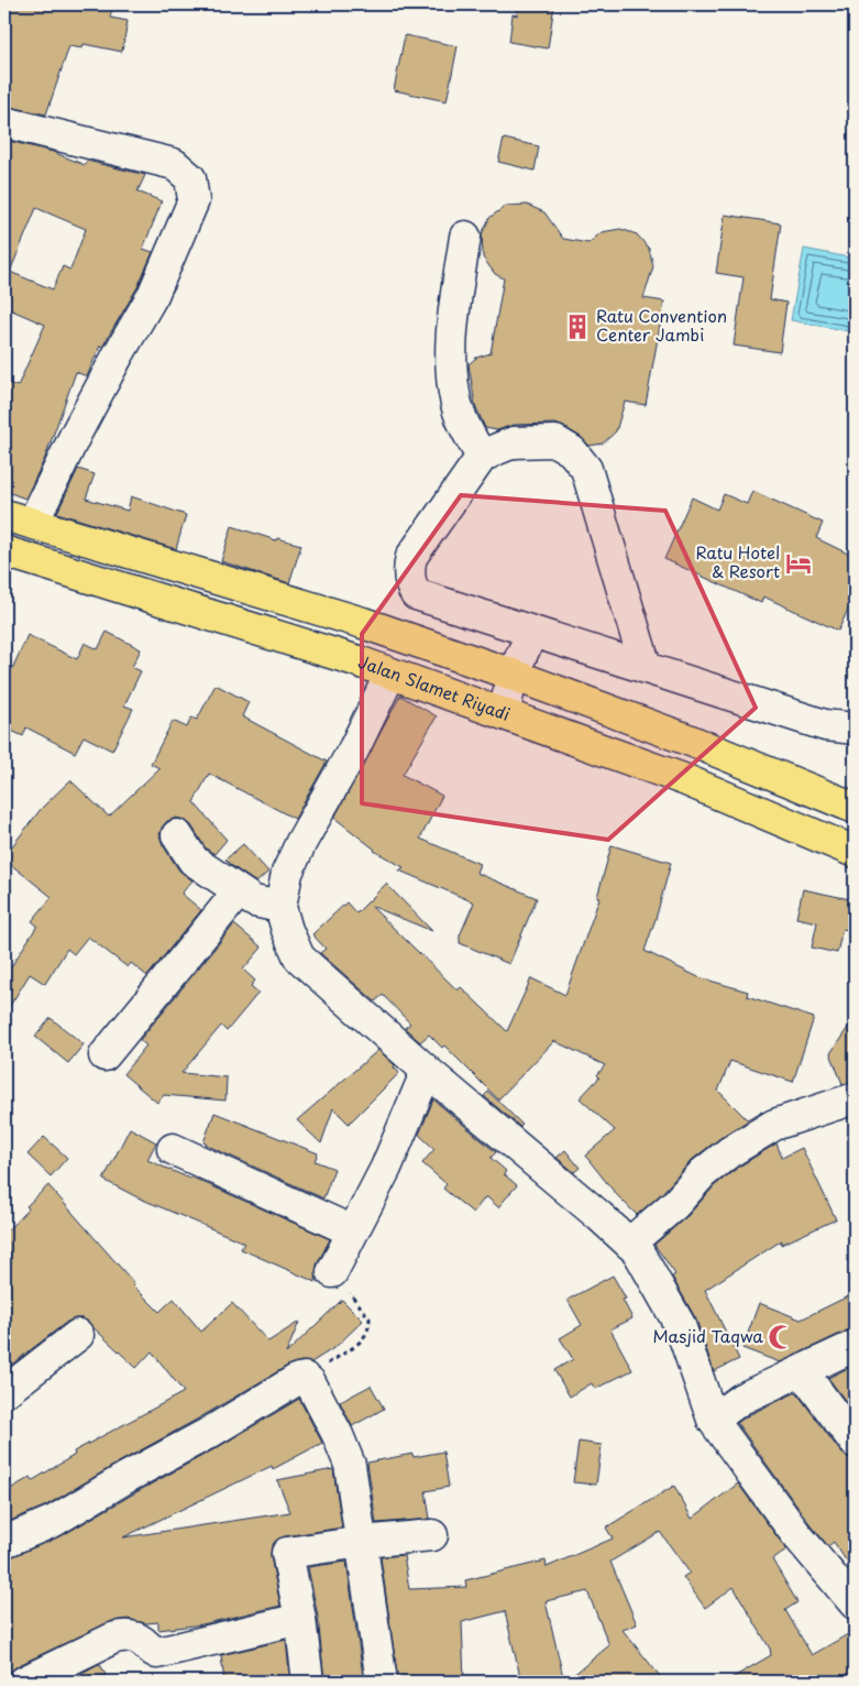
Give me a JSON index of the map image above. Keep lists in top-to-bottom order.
{
  "streets": {
    "main road": ["Jalan Slamet Riyadi"]
  },
  "places": {
    "building": ["Ratu Convention Center Jambi"],
    "hotel": ["Ratu Hotel & Resort"],
    "mosque": ["Masjid Taqwa"]
  }
}
